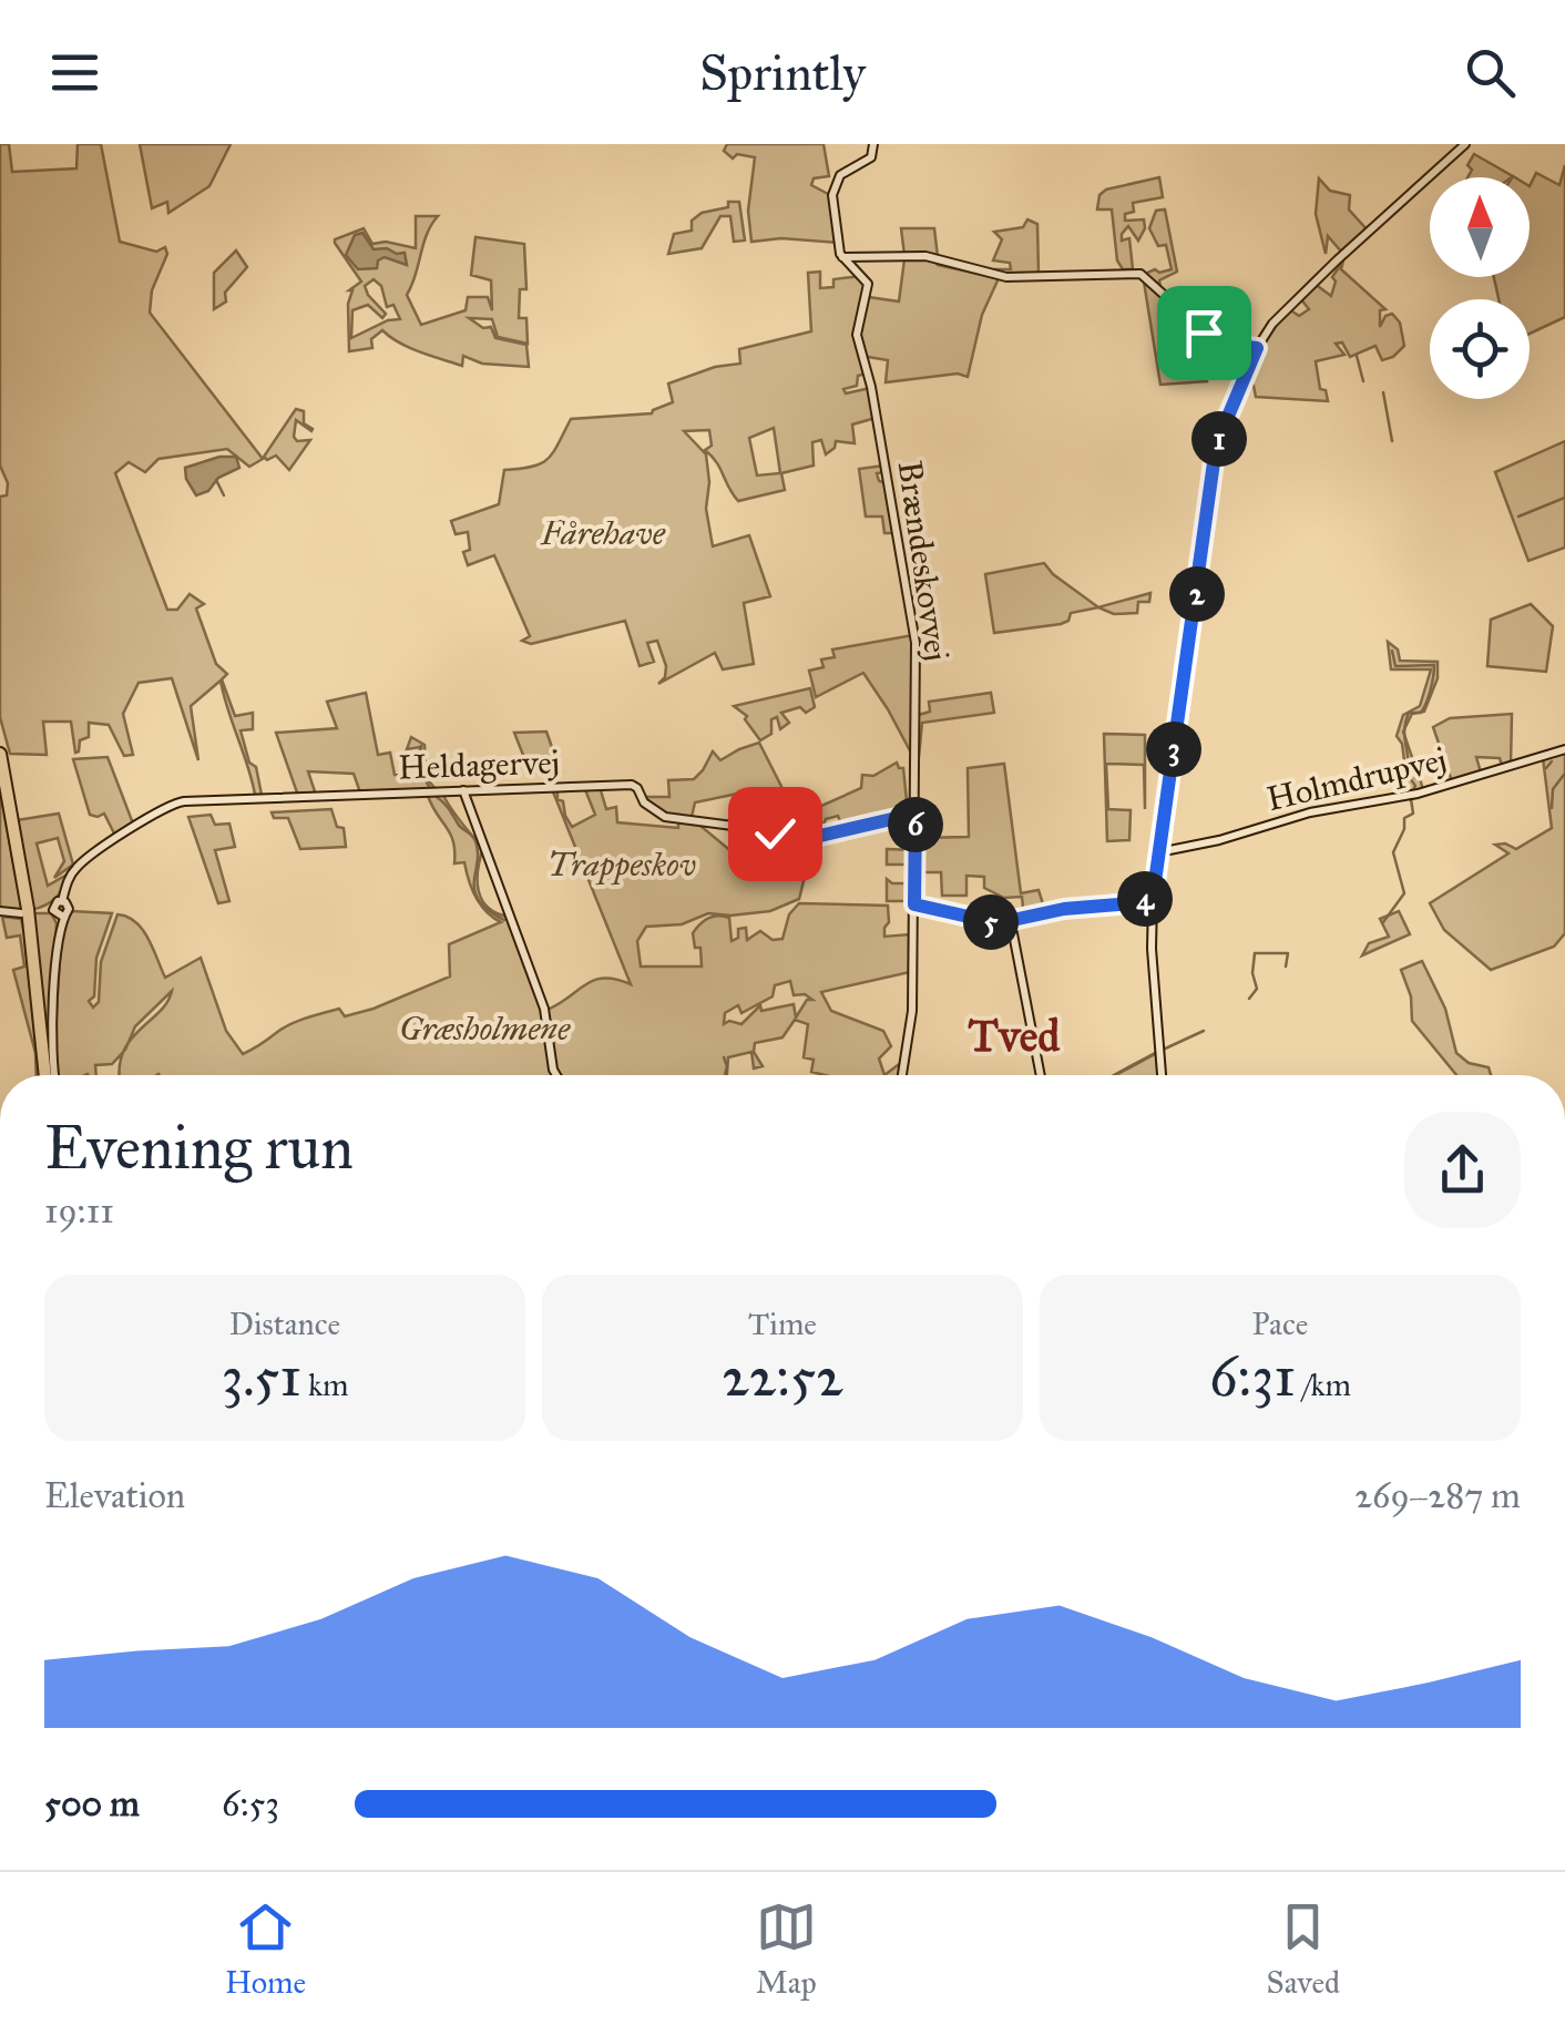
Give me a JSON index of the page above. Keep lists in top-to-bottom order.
{
  "streets": {
    "street": ["Brændeskovvej", "Heldagervej", "Holmdrupvej"]
  },
  "crossings": [
    ["Brændeskovvej", "Heldagervej"]
  ],
  "districts": ["Tved"],
  "parks": ["Fårehave", "Trappeskov", "Græsholmene"],
  "north": "top",
  "page": {
    "header": "Sprintly",
    "pins": [
      "1",
      "2",
      "3",
      "6",
      "4",
      "5"
    ],
    "heading": ["Evening run", "19:11"],
    "stats": [
      ["Distance", "3.51 km"],
      ["Time", "22:52"],
      ["Pace", "6:31 /km"]
    ],
    "chart": ["Elevation", "269–287 m"],
    "list": [
      {
        "name": "500 m",
        "note": "6:53"
      }
    ],
    "tabs": ["Home", "Map", "Saved"]
  }
}
